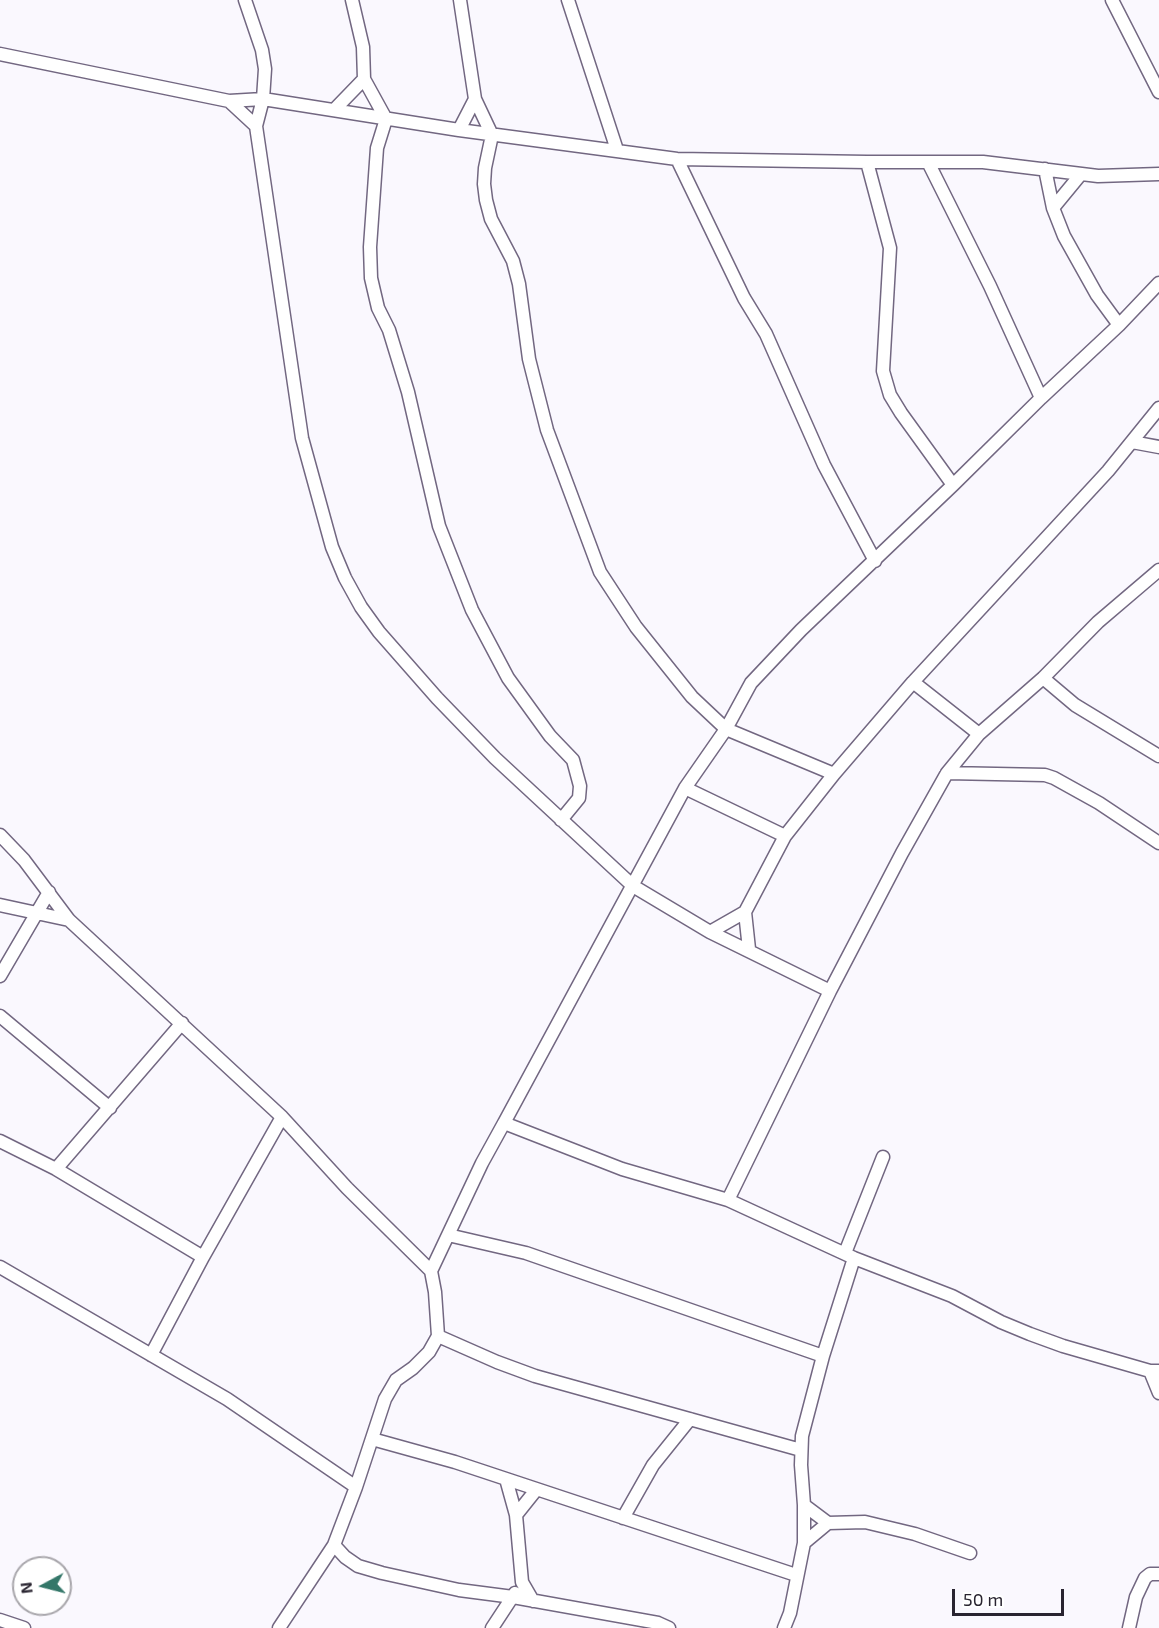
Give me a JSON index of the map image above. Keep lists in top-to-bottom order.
{
  "scale_bar": "50 m",
  "north": "left"
}
